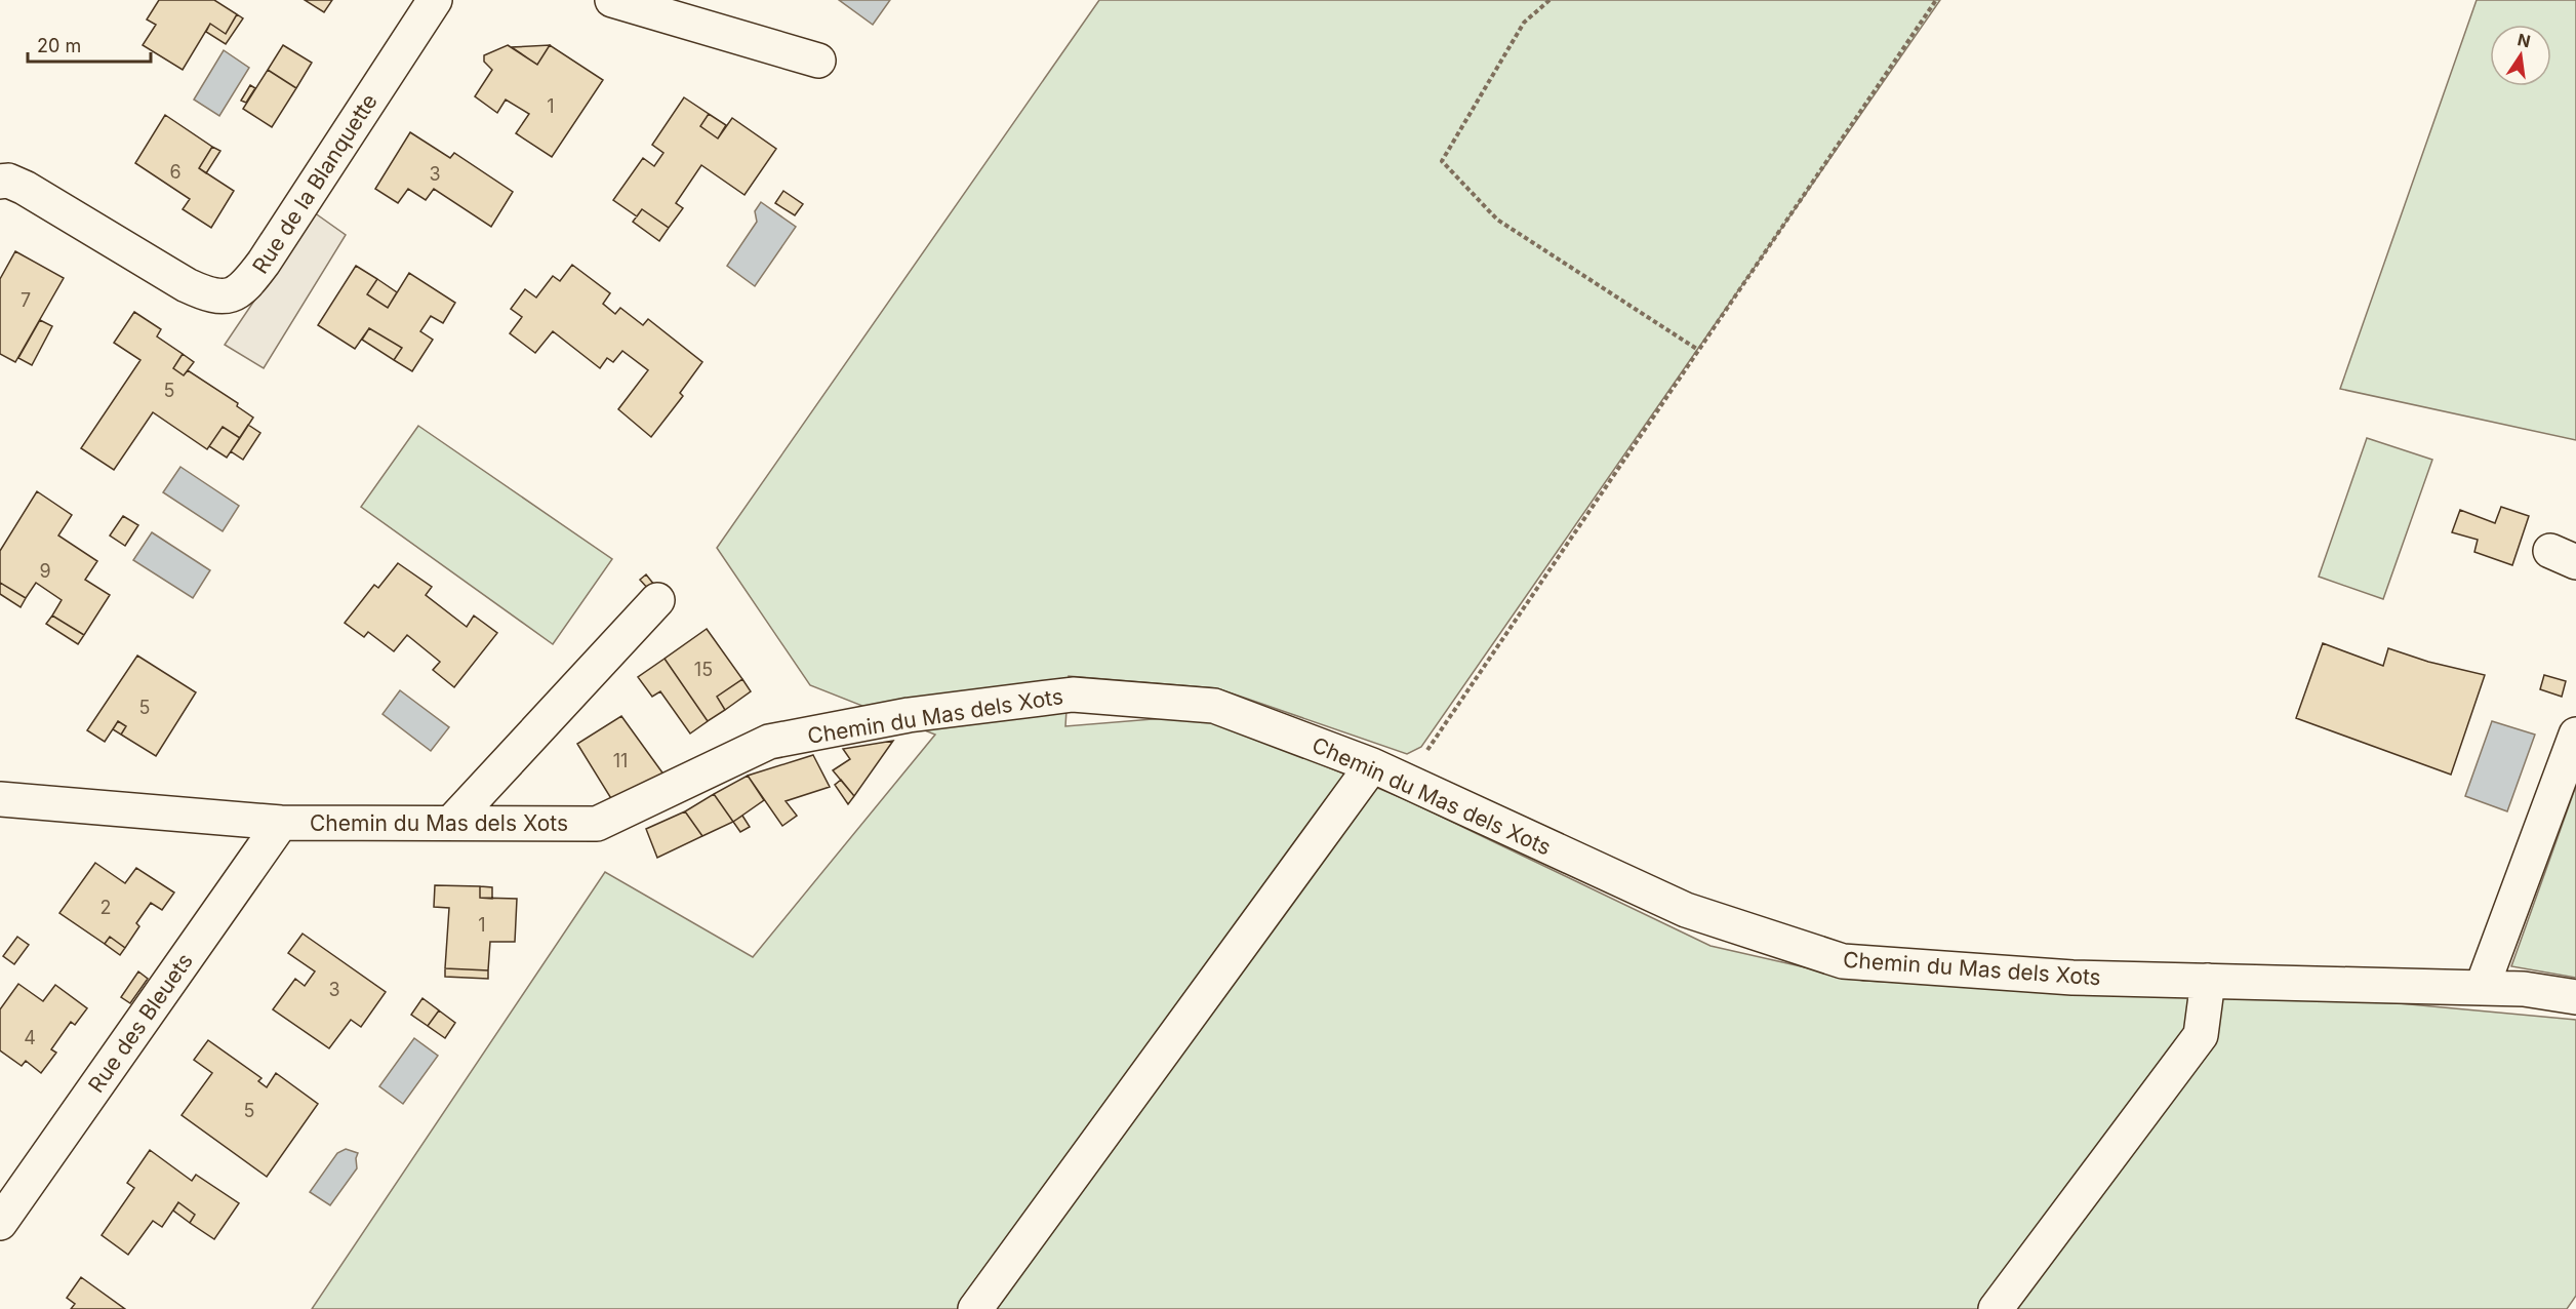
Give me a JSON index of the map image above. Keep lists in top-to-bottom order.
{
  "streets": {
    "street": ["Rue de la Blanquette", "Chemin du Mas dels Xots", "Rue des Bleuets"]
  },
  "crossings": [
    ["Chemin du Mas dels Xots", "Rue des Bleuets"]
  ],
  "house_numbers": [
    "1",
    "6",
    "3",
    "7",
    "5",
    "9",
    "15",
    "5",
    "11",
    "2",
    "1",
    "3",
    "4",
    "5"
  ],
  "scale_bar": "20 m",
  "north": "top"
}
